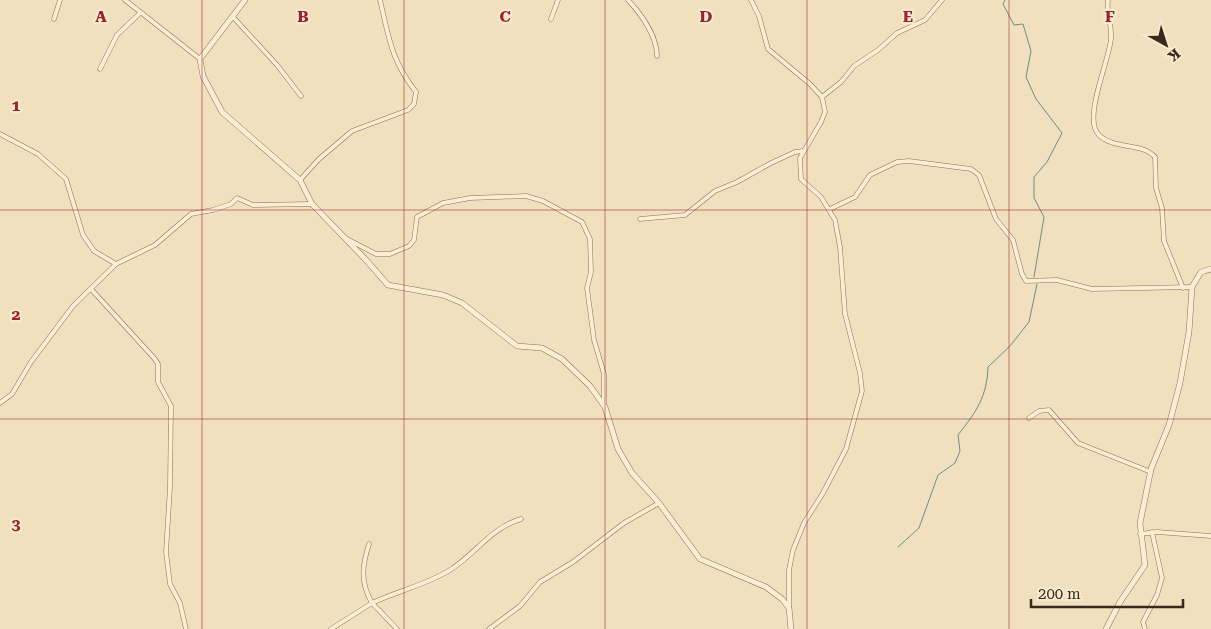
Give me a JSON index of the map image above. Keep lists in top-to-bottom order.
{
  "scale_bar": "200 m",
  "north": "bottom right",
  "grid": {
    "columns": [
      "A",
      "B",
      "C",
      "D",
      "E",
      "F"
    ],
    "rows": ["1", "2", "3"]
  }
}
